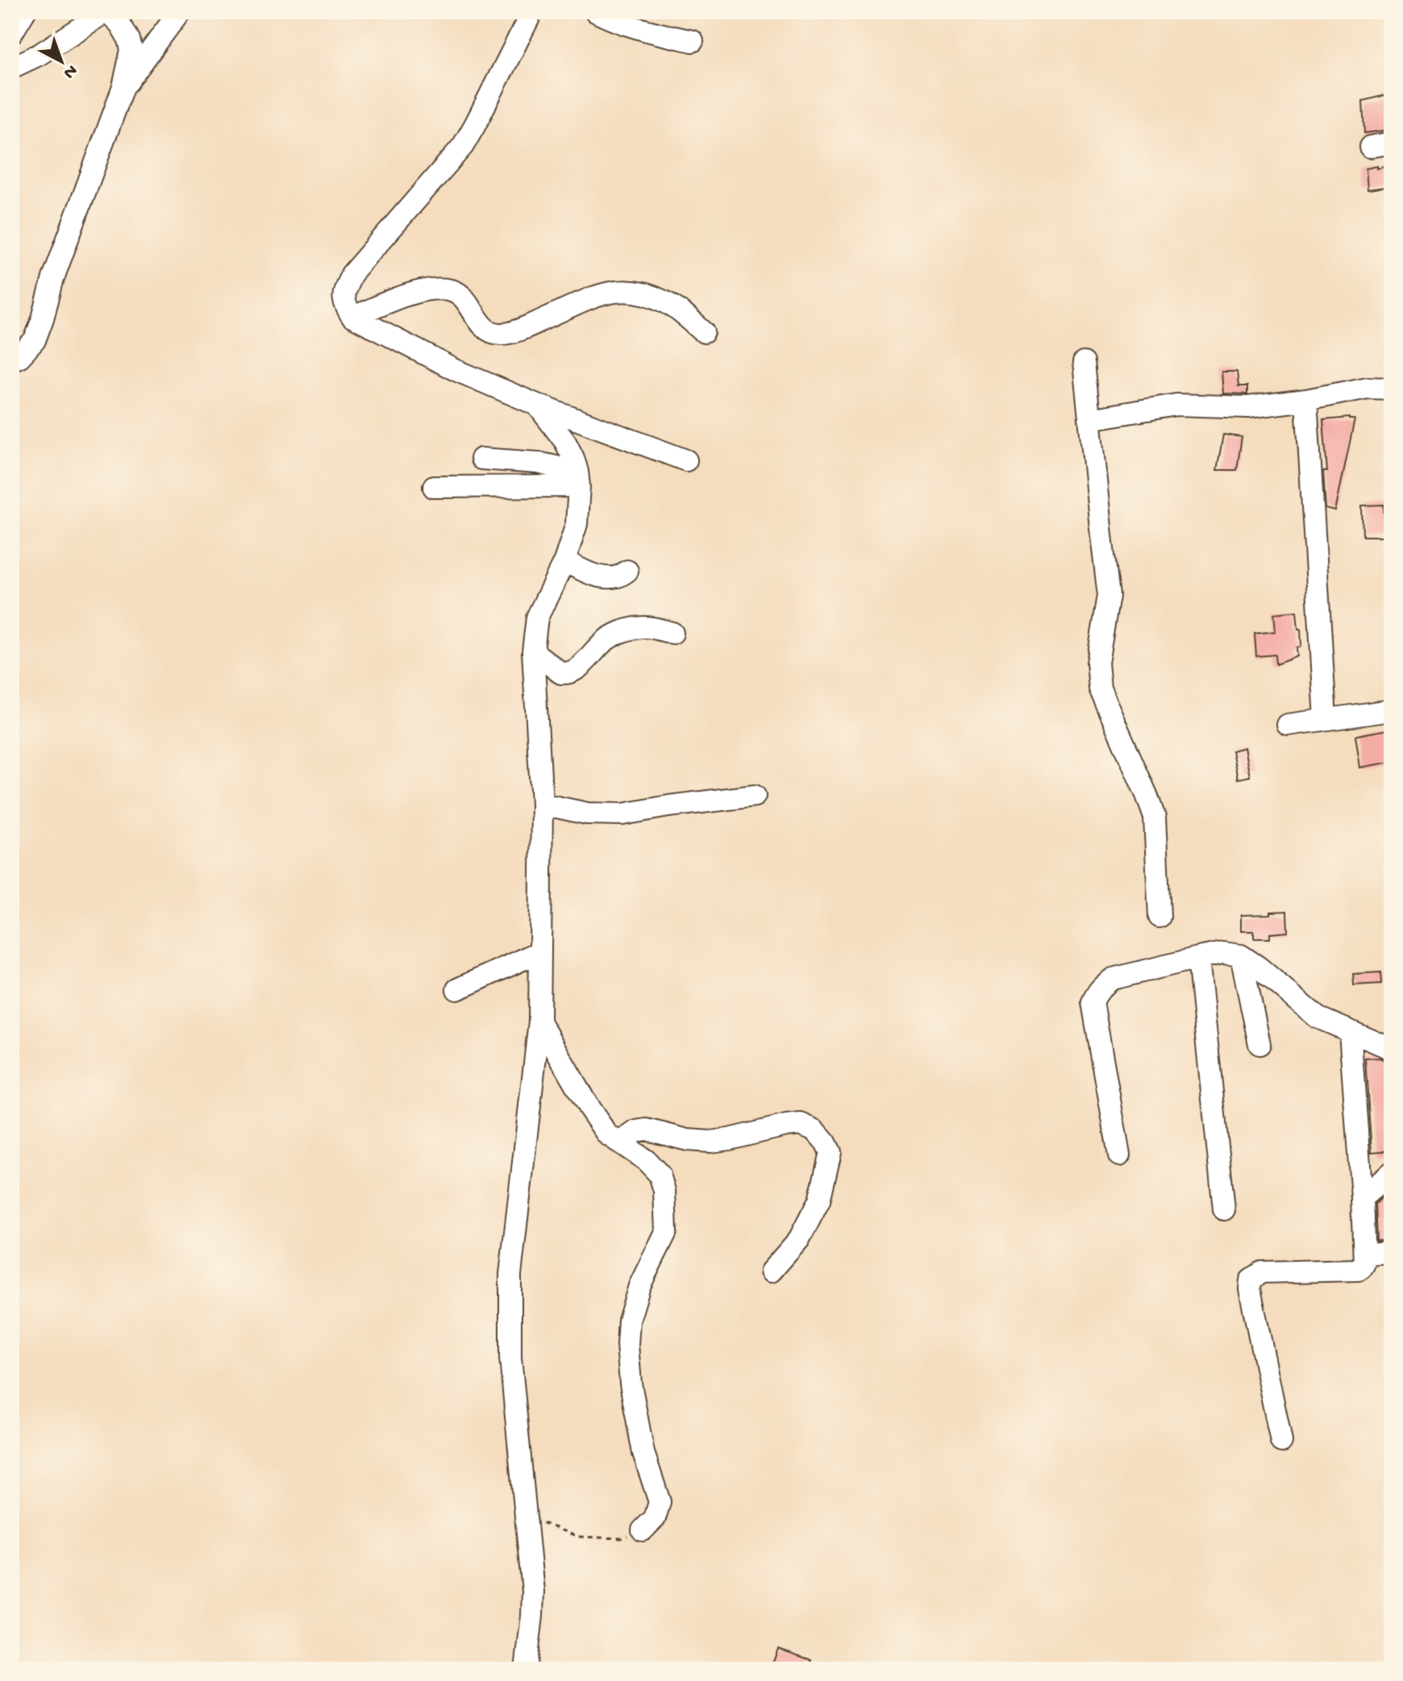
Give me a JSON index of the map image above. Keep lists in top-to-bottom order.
{
  "north": "bottom right"
}
